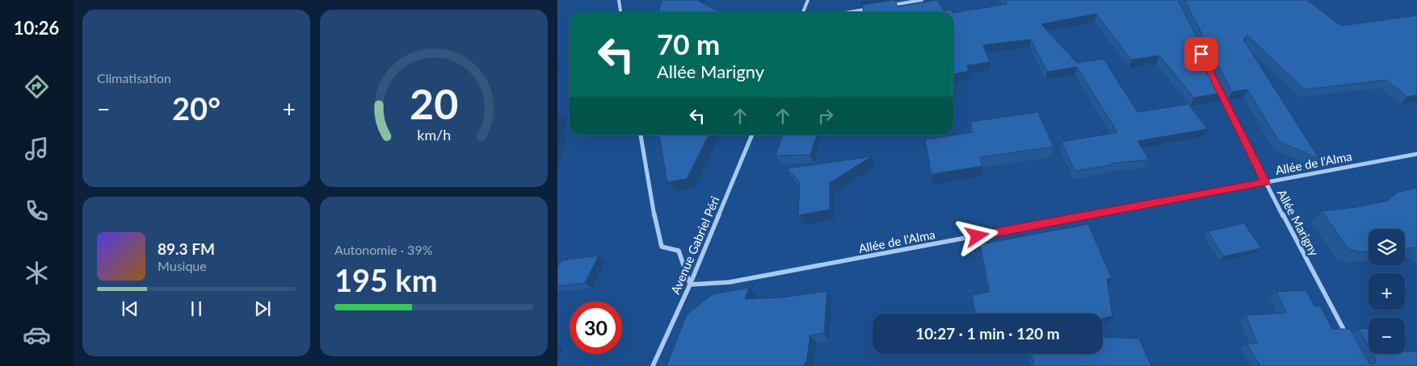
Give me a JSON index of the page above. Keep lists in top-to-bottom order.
{
  "streets": {
    "street": ["Allée de l'Alma", "Allée Marigny", "Avenue Gabriel Péri"]
  },
  "crossings": [
    ["Allée de l'Alma", "Allée Marigny"],
    ["Allée de l'Alma", "Avenue Gabriel Péri"]
  ],
  "page": {
    "tabs": "10:26",
    "tile": [
      "Climatisation",
      ["Autonomie · 39%", "195 km"]
    ],
    "turn": ["70 m", "Allée Marigny"],
    "heat": ["−", "20°", "+"],
    "map_buttons": ["+", "−"],
    "song": ["89.3 FM", "Musique"],
    "limit": "30",
    "trip": "10:27 · 1 min · 120 m",
    "gauge": ["20", "km/h"]
  }
}
